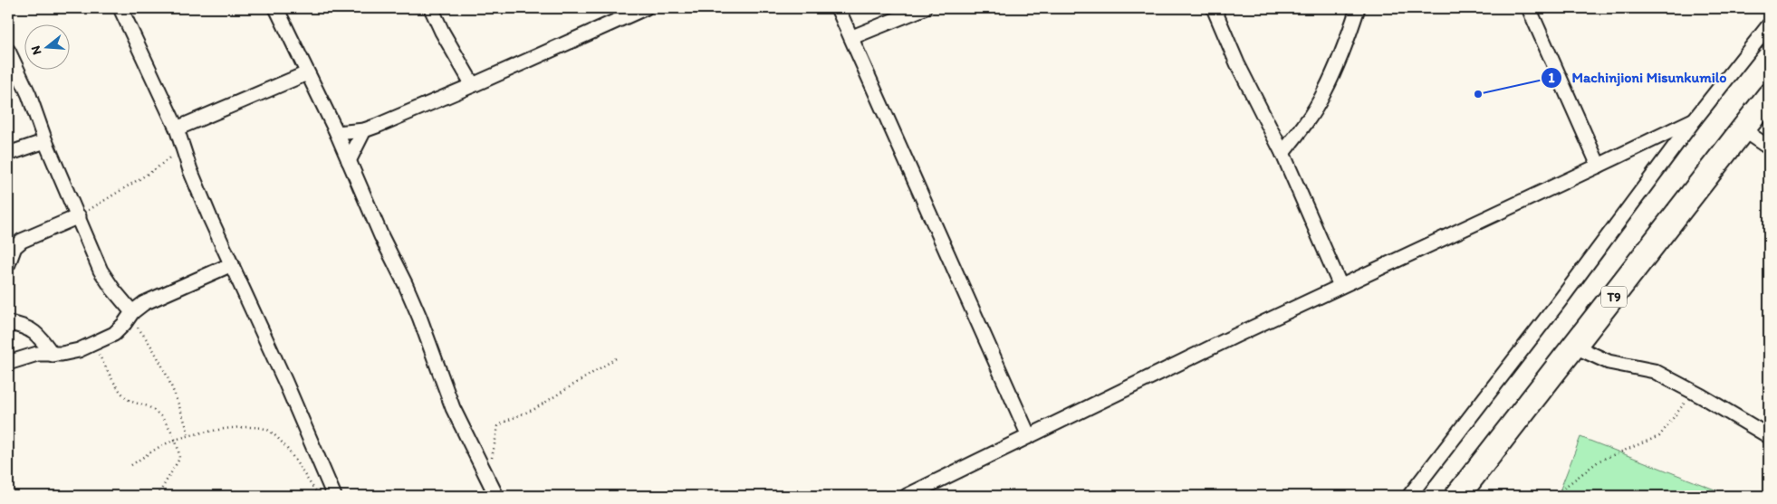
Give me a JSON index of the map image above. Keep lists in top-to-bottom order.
{
  "streets": {
    "highway": ["T9"]
  },
  "places": ["Machinjioni Misunkumilo"],
  "north": "left"
}
